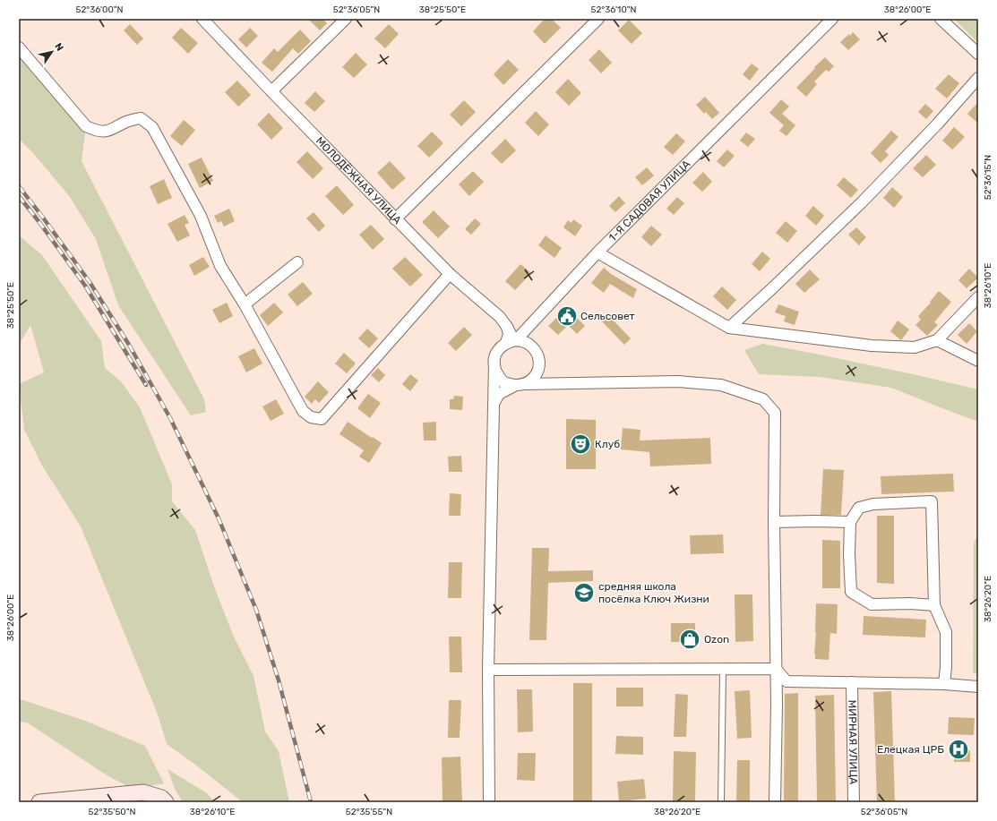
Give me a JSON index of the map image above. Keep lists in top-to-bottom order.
{
  "streets": {
    "street": ["МОЛОДЁЖНАЯ УЛИЦА", "1-Я САДОВАЯ УЛИЦА", "МИРНАЯ УЛИЦА"]
  },
  "crossings": [
    ["МОЛОДЁЖНАЯ УЛИЦА", "1-Я САДОВАЯ УЛИЦА"]
  ],
  "places": {
    "public building": ["Сельсовет"],
    "theatre": ["Клуб"],
    "school or university": ["средняя школа посёлка Ключ Жизни"],
    "shop": ["Ozon"],
    "hospital": ["Елецкая ЦРБ"]
  },
  "north": "top right",
  "coordinates": [
    "52°36'00\"N",
    "52°36'05\"N",
    "38°25'50\"E",
    "52°36'10\"N",
    "38°26'00\"E",
    "52°36'15\"N",
    "38°26'10\"E",
    "38°26'20\"E",
    "52°35'50\"N",
    "52°35'55\"N"
  ]
}
